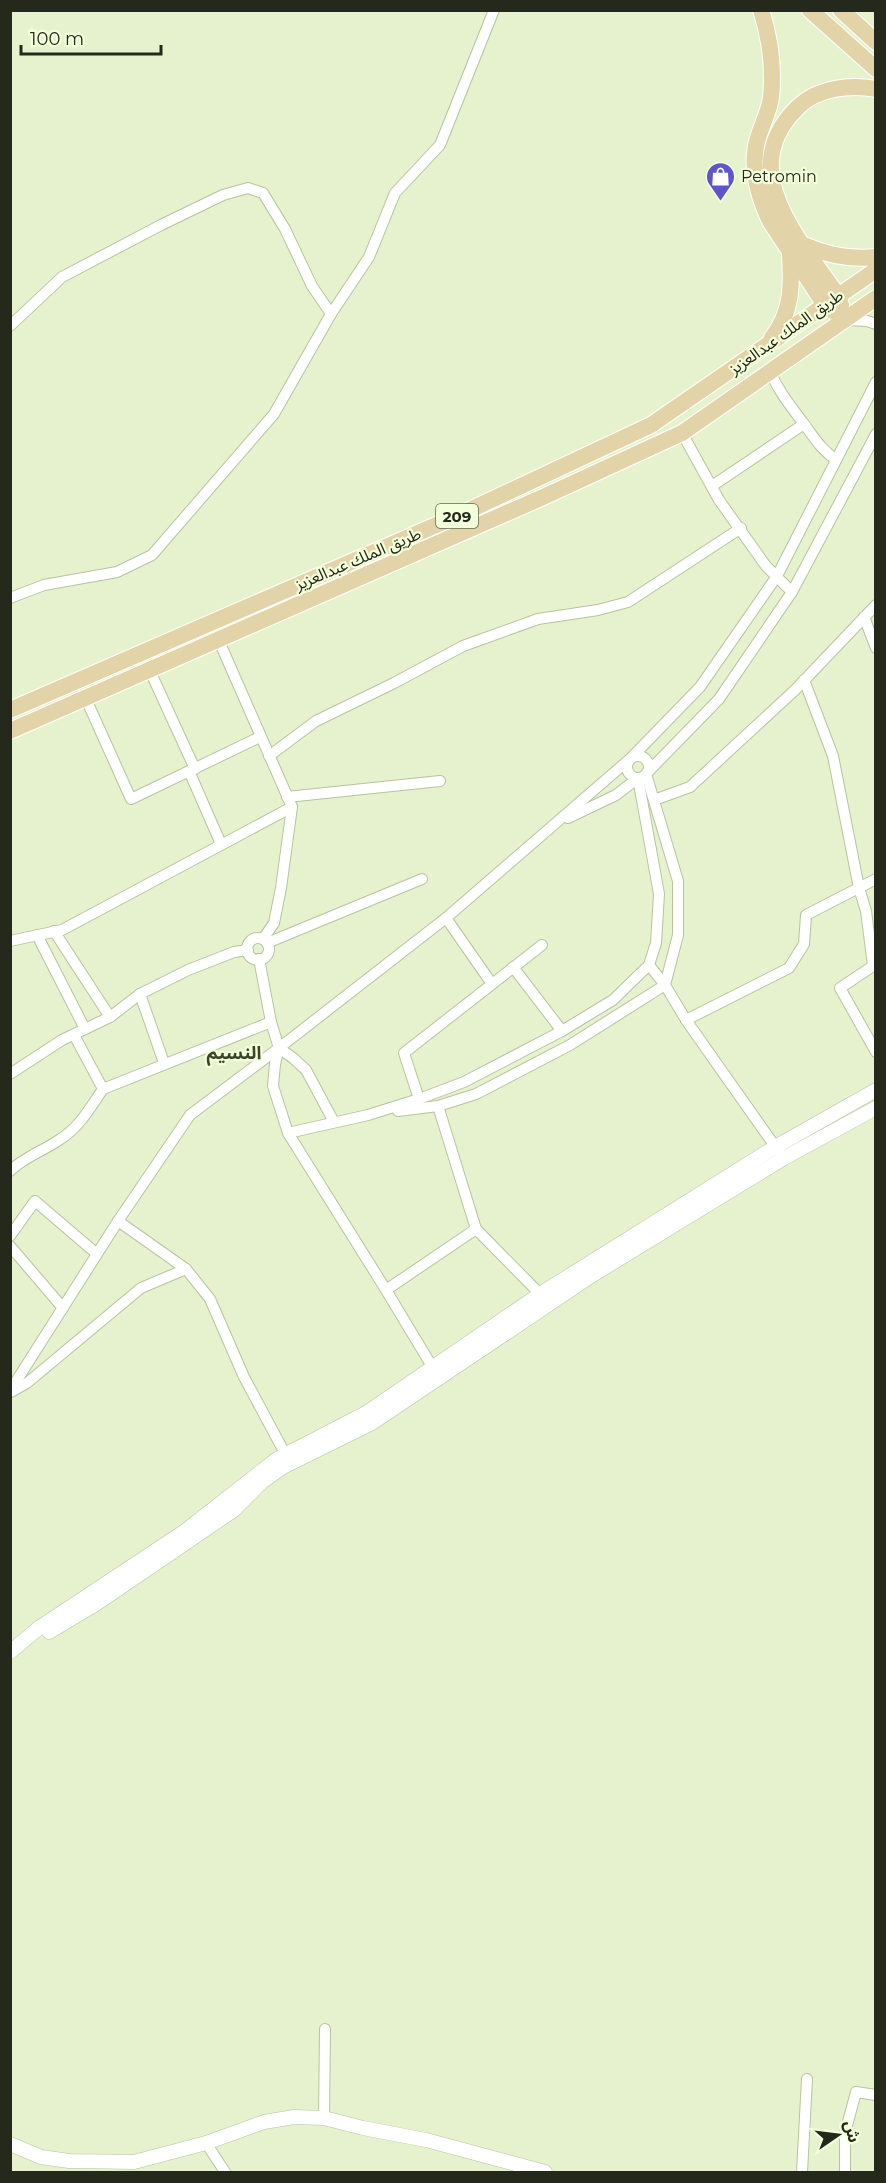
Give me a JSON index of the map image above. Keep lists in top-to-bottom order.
{
  "streets": {
    "main road": ["طريق الملك عبدالعزيز", "209"]
  },
  "districts": ["النسيم"],
  "places": {
    "shop": ["Petromin"]
  },
  "scale_bar": "100 m",
  "north": "right"
}
